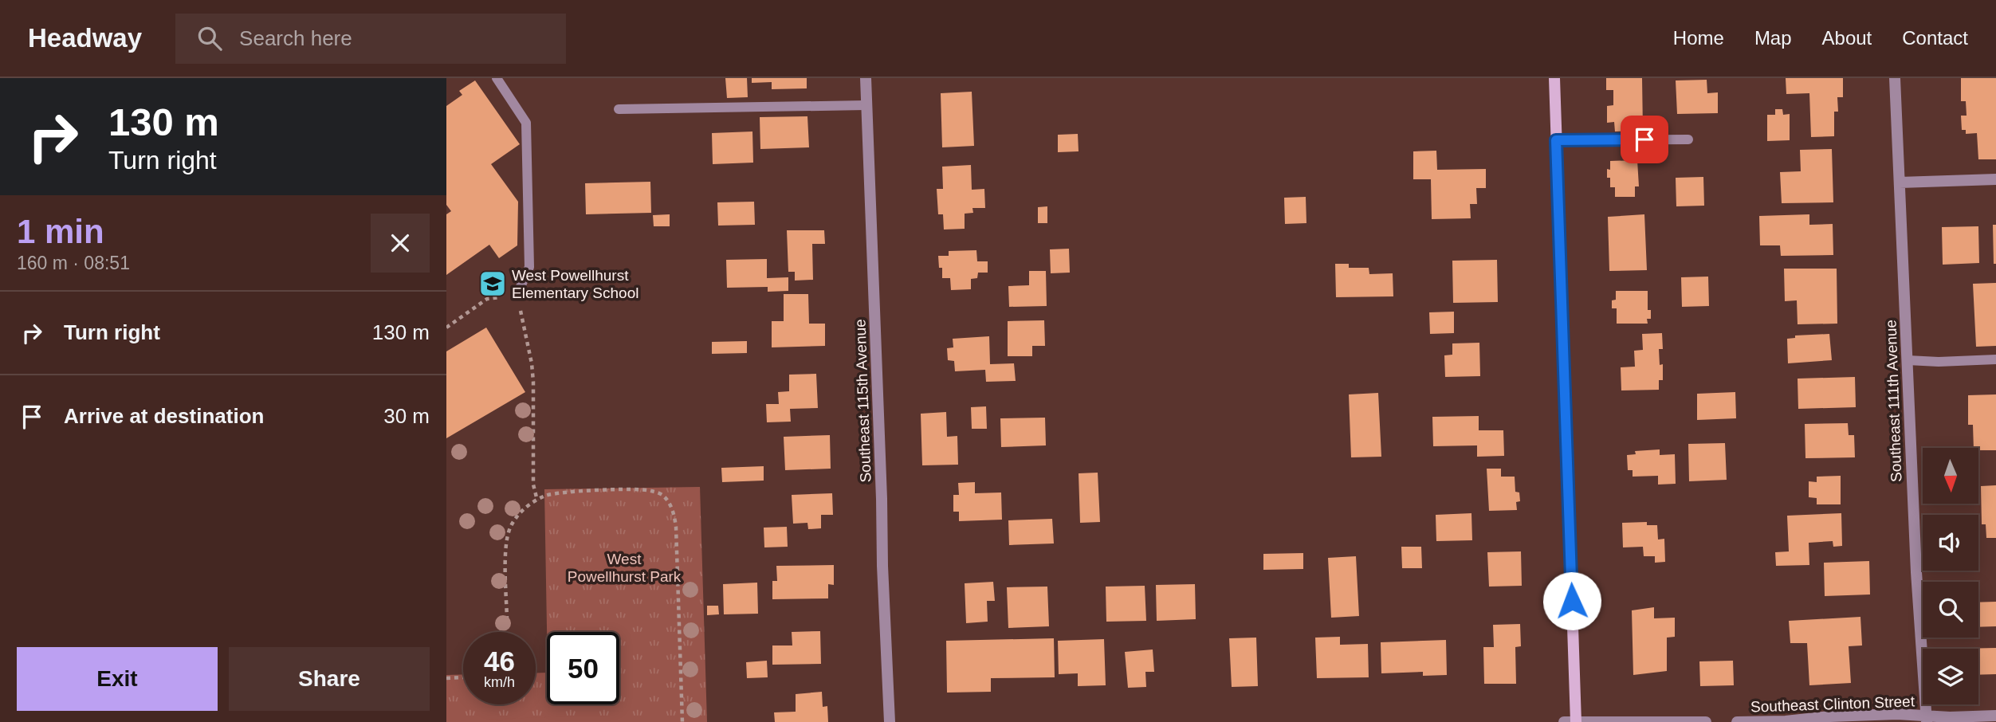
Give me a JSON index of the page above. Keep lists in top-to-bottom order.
{
  "streets": {
    "street": ["Southeast 115th Avenue", "Southeast 111th Avenue", "Southeast Clinton Street"]
  },
  "crossings": [
    ["Southeast 111th Avenue", "Southeast Clinton Street"]
  ],
  "parks": ["West Powellhurst Park"],
  "places": {
    "school or university": ["West Powellhurst Elementary School"]
  },
  "north": "bottom",
  "page": {
    "header": "Headway",
    "search": "Search here",
    "nav": [
      "Home",
      "Map",
      "About",
      "Contact"
    ],
    "turn": ["130 m", "Turn right"],
    "heading": ["1 min", "160 m · 08:51"],
    "list": [
      {
        "name": "Turn right",
        "value": "130 m"
      },
      {
        "name": "Arrive at destination",
        "value": "30 m"
      }
    ],
    "speed": "46 km/h",
    "limit": "50",
    "buttons": ["Exit", "Share"]
  }
}
